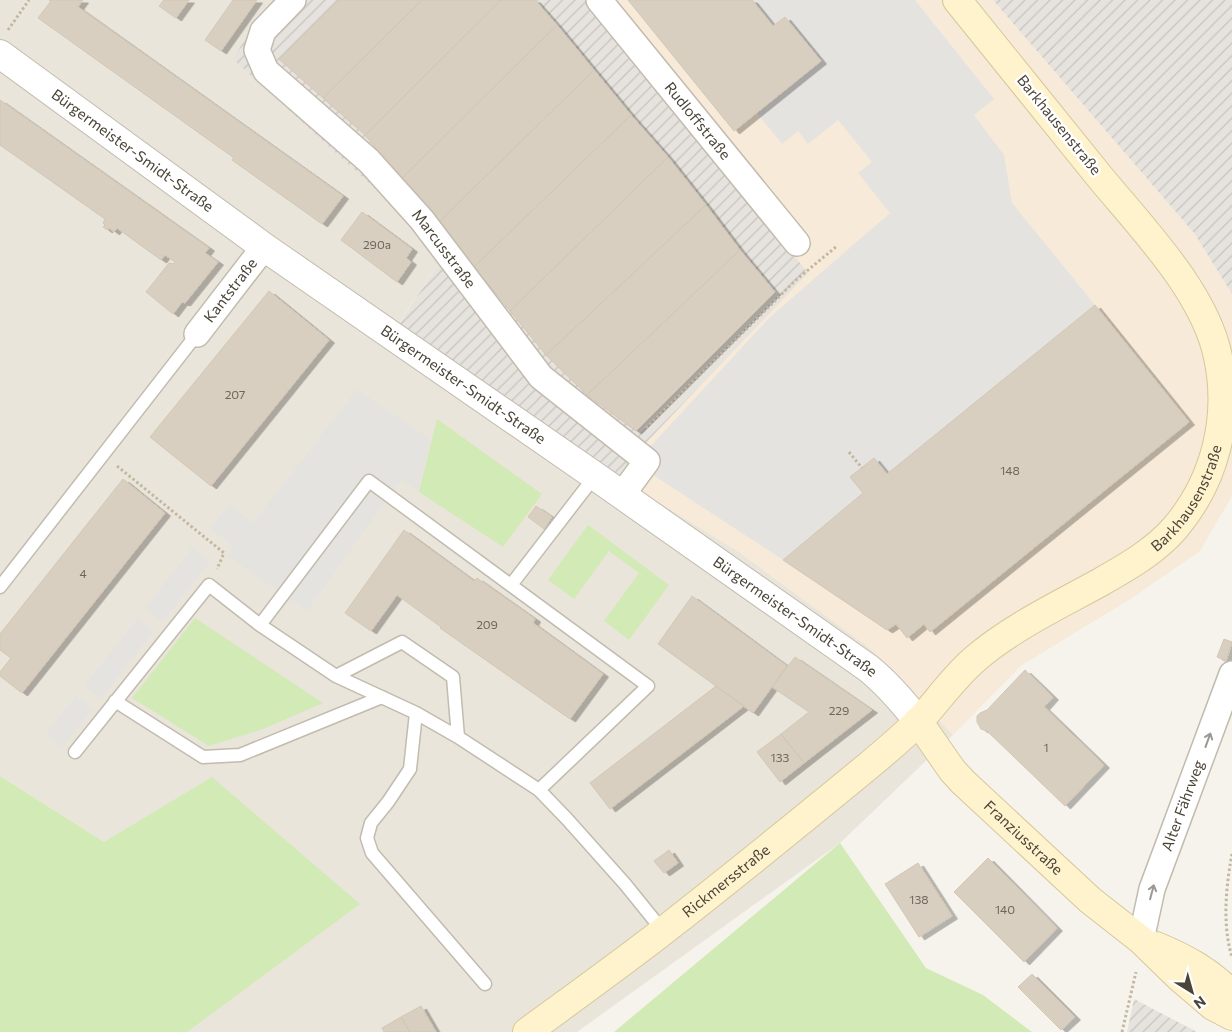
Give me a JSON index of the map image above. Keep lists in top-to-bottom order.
{
  "streets": {
    "main road": ["Barkhausenstraße", "Franziusstraße", "Rickmersstraße"],
    "street": [
      "Rudloffstraße",
      "Bürgermeister-Smidt-Straße",
      "Marcusstraße",
      "Kantstraße",
      "Alter Fährweg"
    ]
  },
  "crossings": [
    ["Barkhausenstraße", "Bürgermeister-Smidt-Straße"],
    ["Barkhausenstraße", "Franziusstraße"],
    ["Barkhausenstraße", "Rickmersstraße"],
    ["Bürgermeister-Smidt-Straße", "Marcusstraße"],
    ["Bürgermeister-Smidt-Straße", "Kantstraße"],
    ["Bürgermeister-Smidt-Straße", "Franziusstraße"],
    ["Bürgermeister-Smidt-Straße", "Rickmersstraße"],
    ["Alter Fährweg", "Franziusstraße"],
    ["Franziusstraße", "Rickmersstraße"]
  ],
  "one_way": ["Alter Fährweg"],
  "house_numbers": [
    "290a",
    "207",
    "148",
    "4",
    "209",
    "229",
    "1",
    "133",
    "138",
    "140"
  ],
  "north": "bottom right"
}
